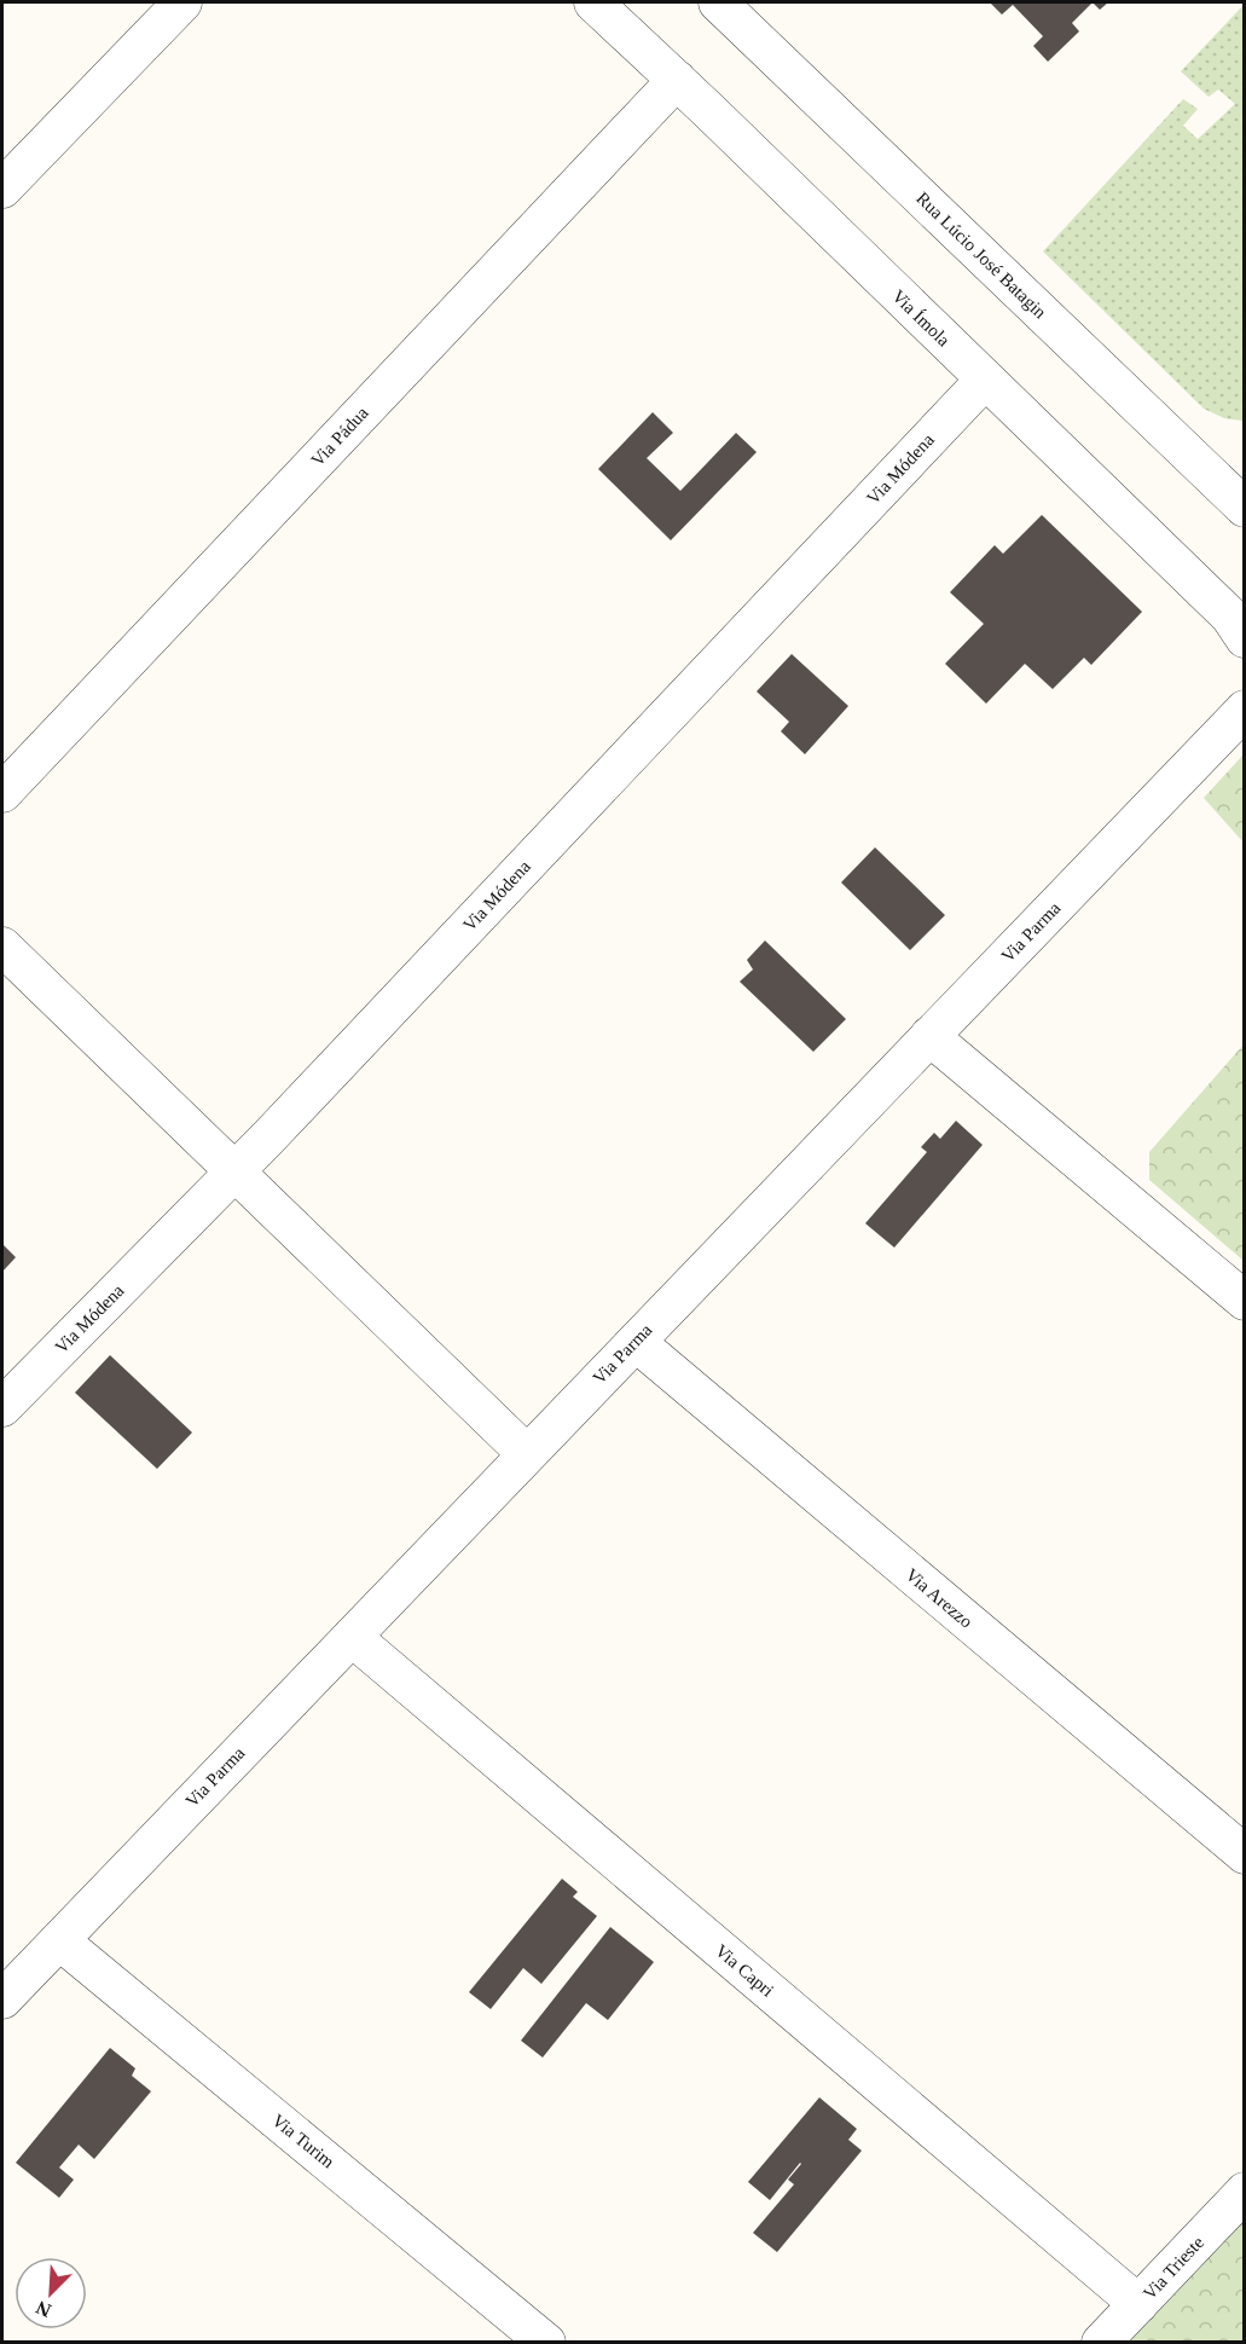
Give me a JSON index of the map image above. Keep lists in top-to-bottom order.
{
  "streets": {
    "street": [
      "Rua Lúcio José Batagin",
      "Via Ímola",
      "Via Pádua",
      "Via Módena",
      "Via Parma",
      "Via Arezzo",
      "Via Capri",
      "Via Turim",
      "Via Trieste"
    ]
  },
  "crossings": [
    ["Via Ímola", "Via Pádua"],
    ["Via Ímola", "Via Módena"],
    ["Via Parma", "Via Arezzo"],
    ["Via Parma", "Via Capri"],
    ["Via Parma", "Via Turim"],
    ["Via Capri", "Via Trieste"]
  ],
  "north": "bottom left"
}
